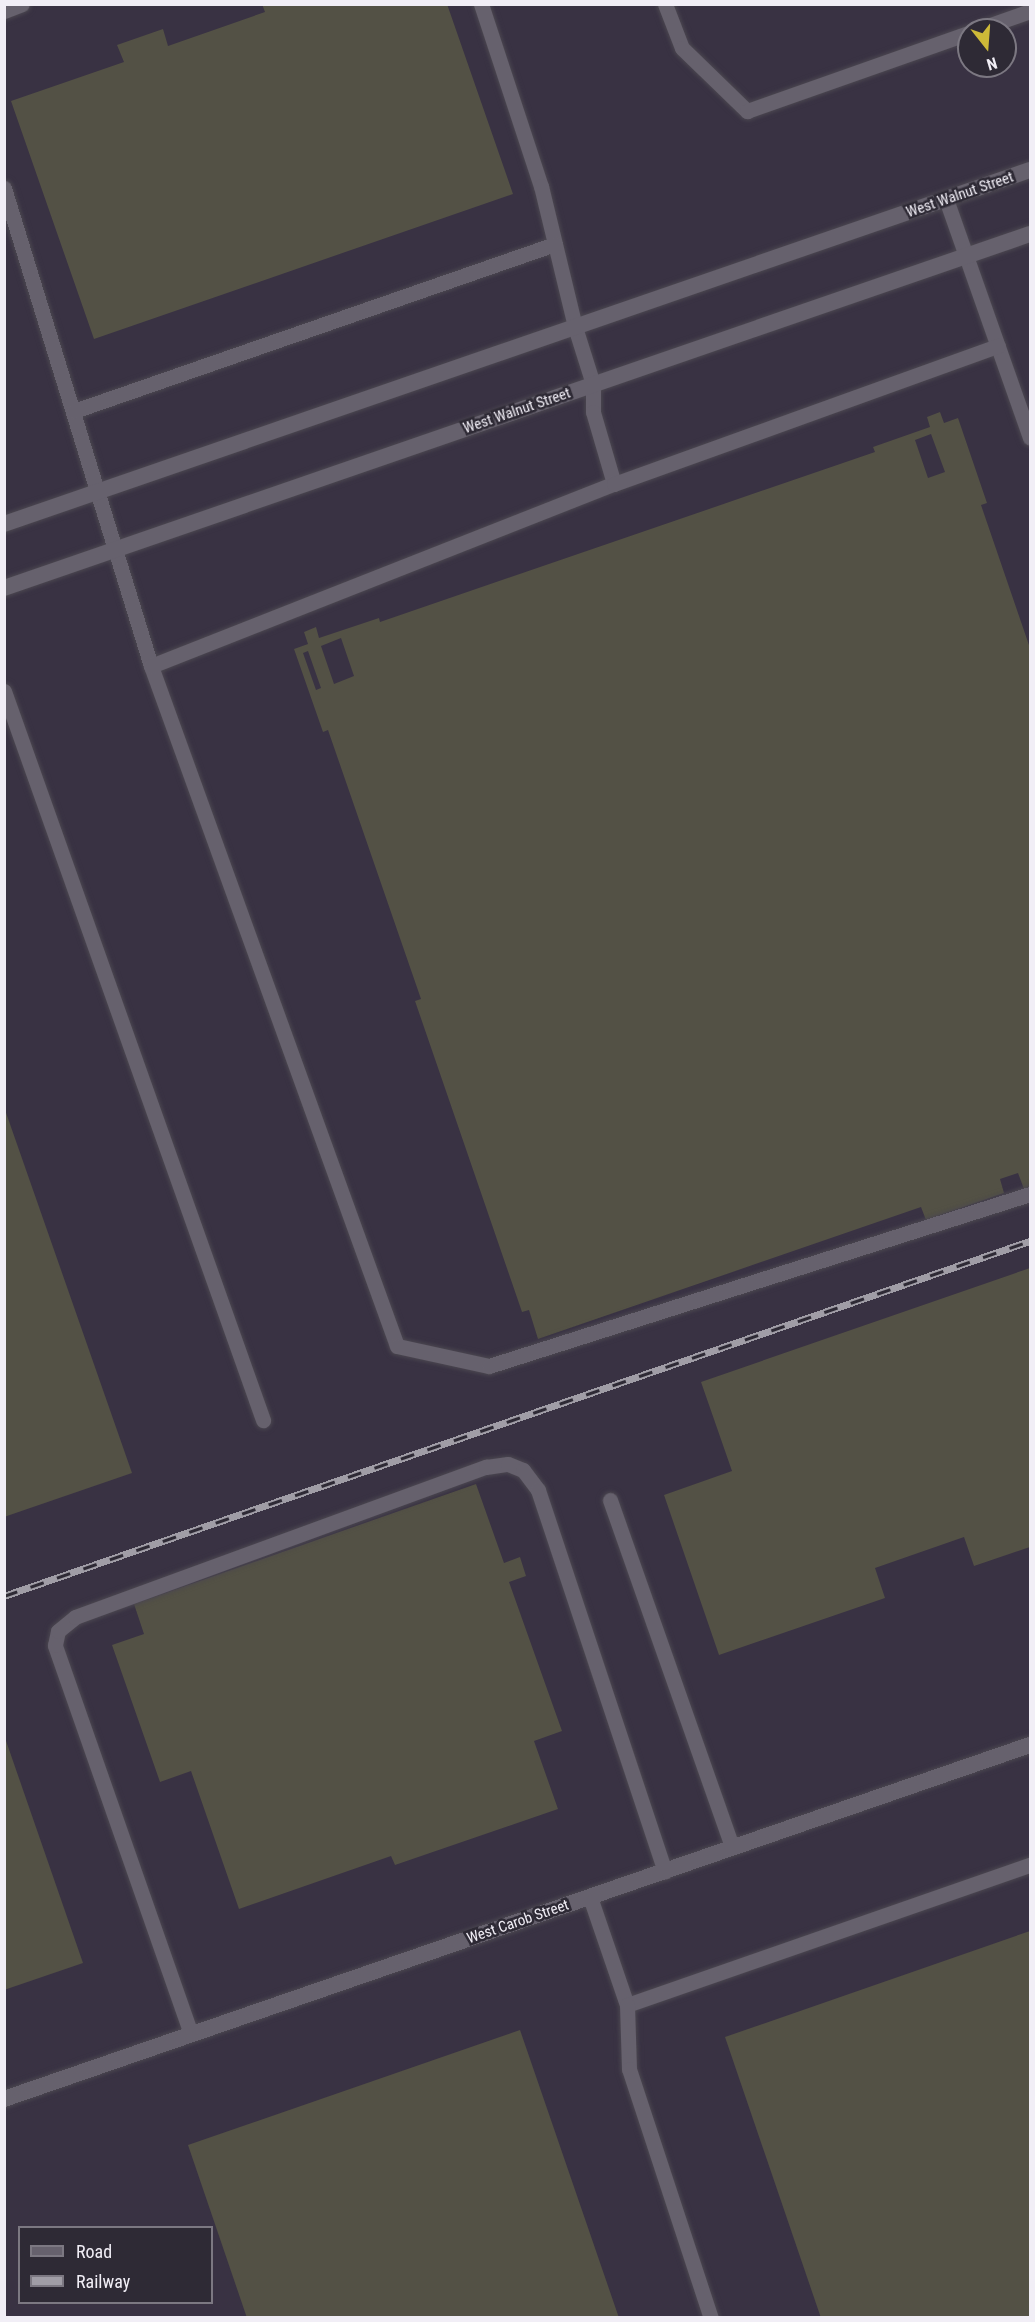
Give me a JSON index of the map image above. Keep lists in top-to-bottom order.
{
  "streets": {
    "street": ["West Walnut Street", "West Carob Street"]
  },
  "legend": ["Road", "Railway"],
  "north": "bottom"
}
